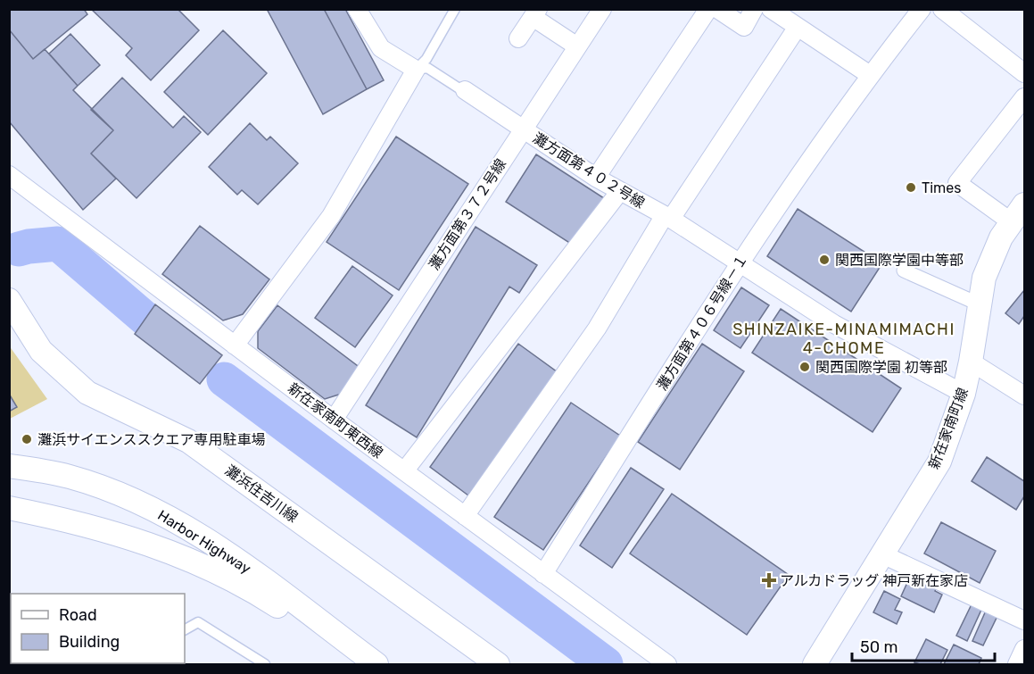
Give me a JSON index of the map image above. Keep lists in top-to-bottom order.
{
  "streets": {
    "street": [
      "灘方面第４０２号線",
      "灘方面第３７２号線",
      "灘方面第４０６号線－１",
      "新在家南町東西線",
      "新在家南町線",
      "灘浜住吉川線",
      "Harbor Highway"
    ]
  },
  "crossings": [
    ["灘方面第４０２号線", "灘方面第３７２号線"],
    ["灘方面第４０２号線", "灘方面第４０６号線－１"],
    ["灘方面第４０２号線", "新在家南町線"],
    ["灘方面第３７２号線", "新在家南町東西線"],
    ["灘方面第４０６号線－１", "新在家南町東西線"]
  ],
  "districts": ["SHINZAIKE-MINAMIMACHI 4-CHOME"],
  "places": {
    "other": [
      "Times",
      "関西国際学園中等部",
      "関西国際学園 初等部",
      "灘浜サイエンススクエア専用駐車場"
    ],
    "health": ["アルカドラッグ 神戸新在家店"]
  },
  "legend": ["Road", "Building"],
  "scale_bar": "50 m"
}
